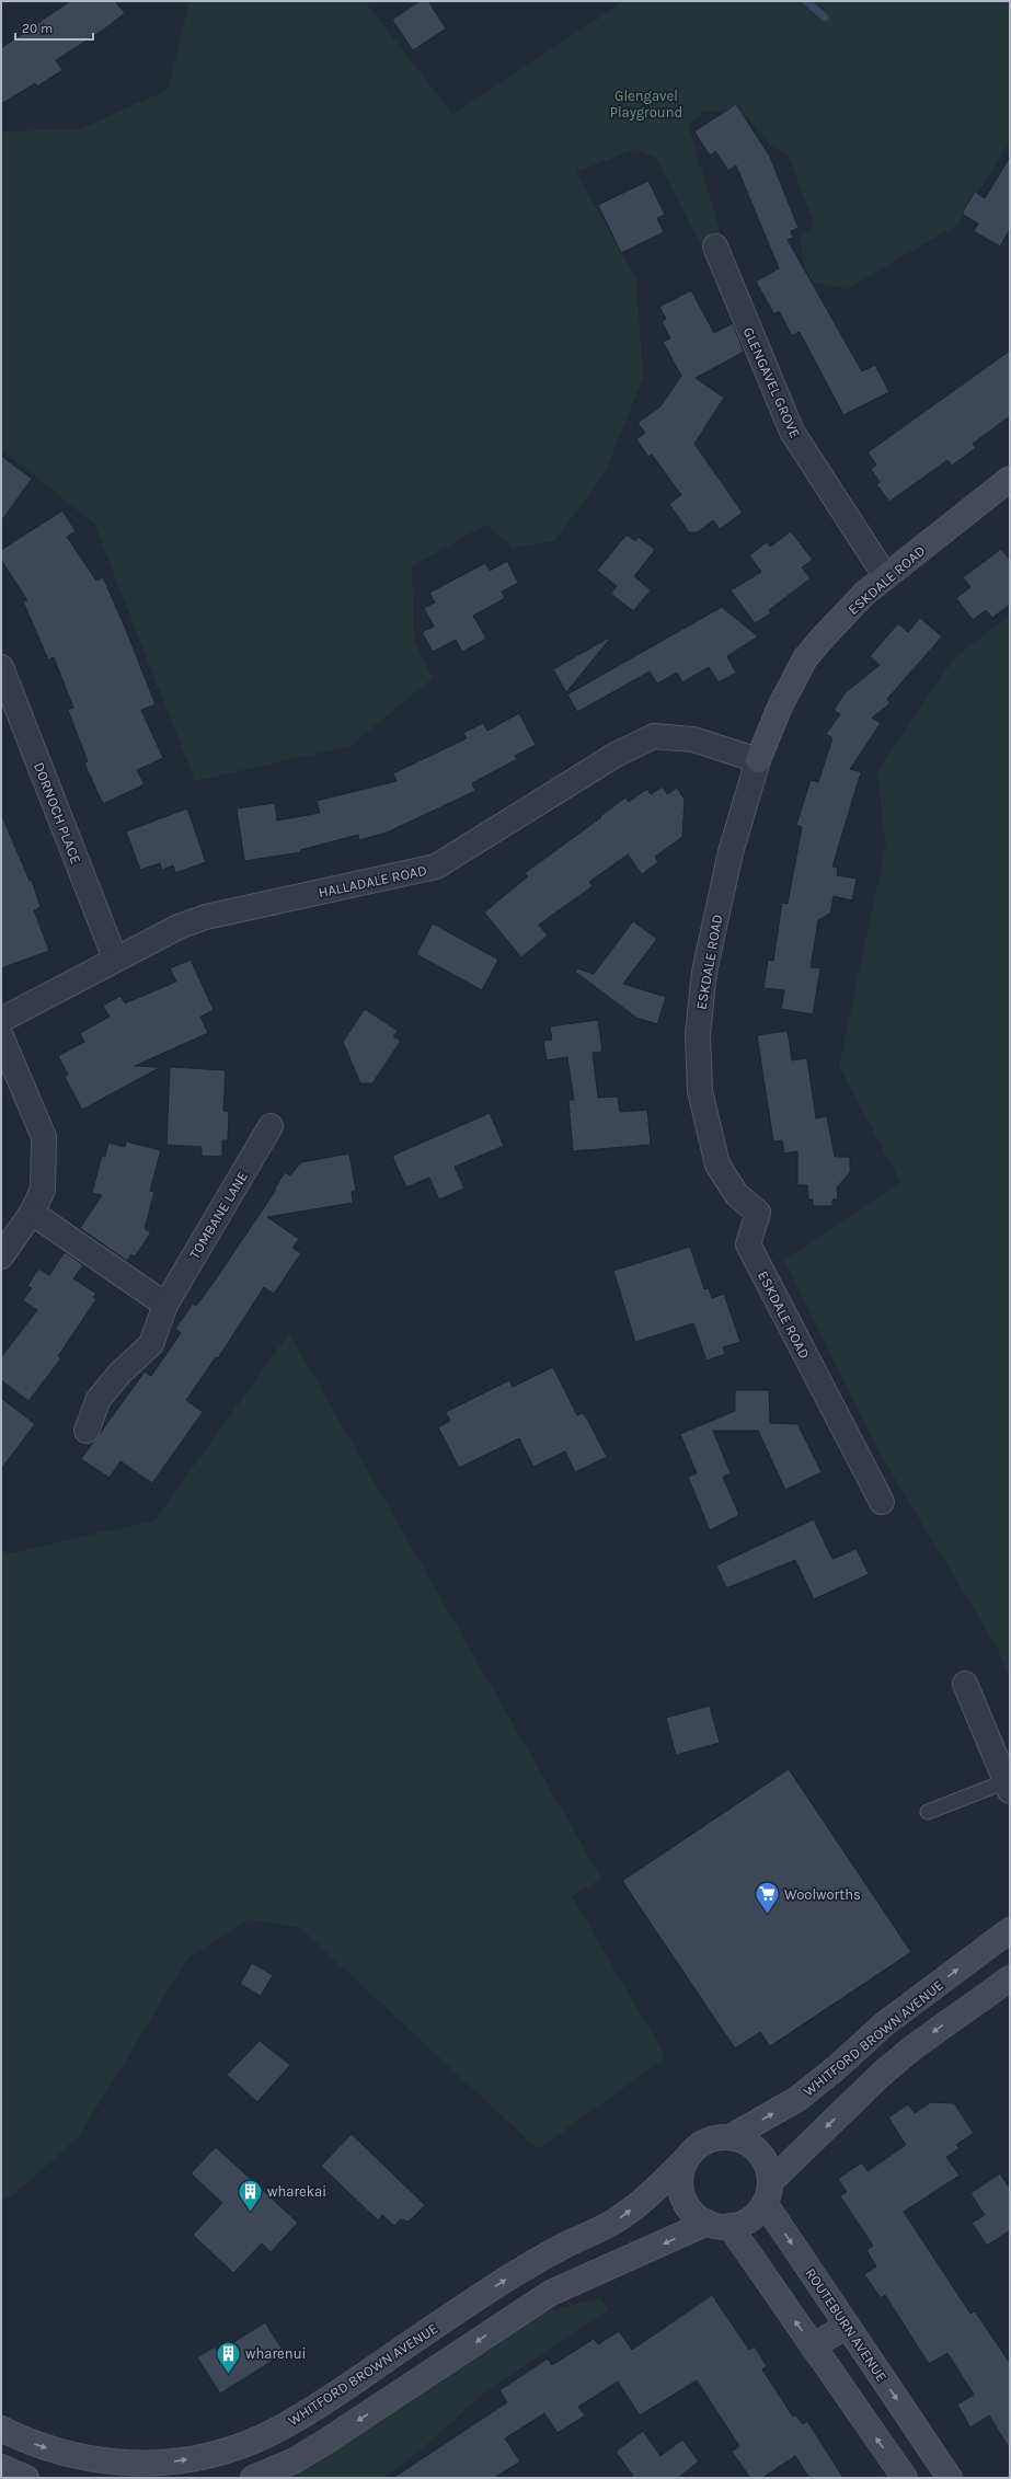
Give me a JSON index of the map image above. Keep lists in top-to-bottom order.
{
  "streets": {
    "main road": ["ESKDALE ROAD", "WHITFORD BROWN AVENUE", "ROUTEBURN AVENUE"],
    "street": [
      "GLENGAVEL GROVE",
      "DORNOCH PLACE",
      "HALLADALE ROAD",
      "TOMBANE LANE"
    ]
  },
  "crossings": [
    ["GLENGAVEL GROVE", "ESKDALE ROAD"],
    ["ESKDALE ROAD", "HALLADALE ROAD"],
    ["DORNOCH PLACE", "HALLADALE ROAD"],
    ["WHITFORD BROWN AVENUE", "ROUTEBURN AVENUE"]
  ],
  "parks": ["Glengavel Playground"],
  "places": {
    "supermarket": ["Woolworths"],
    "building": ["wharekai", "wharenui"]
  },
  "scale_bar": "20 m"
}
